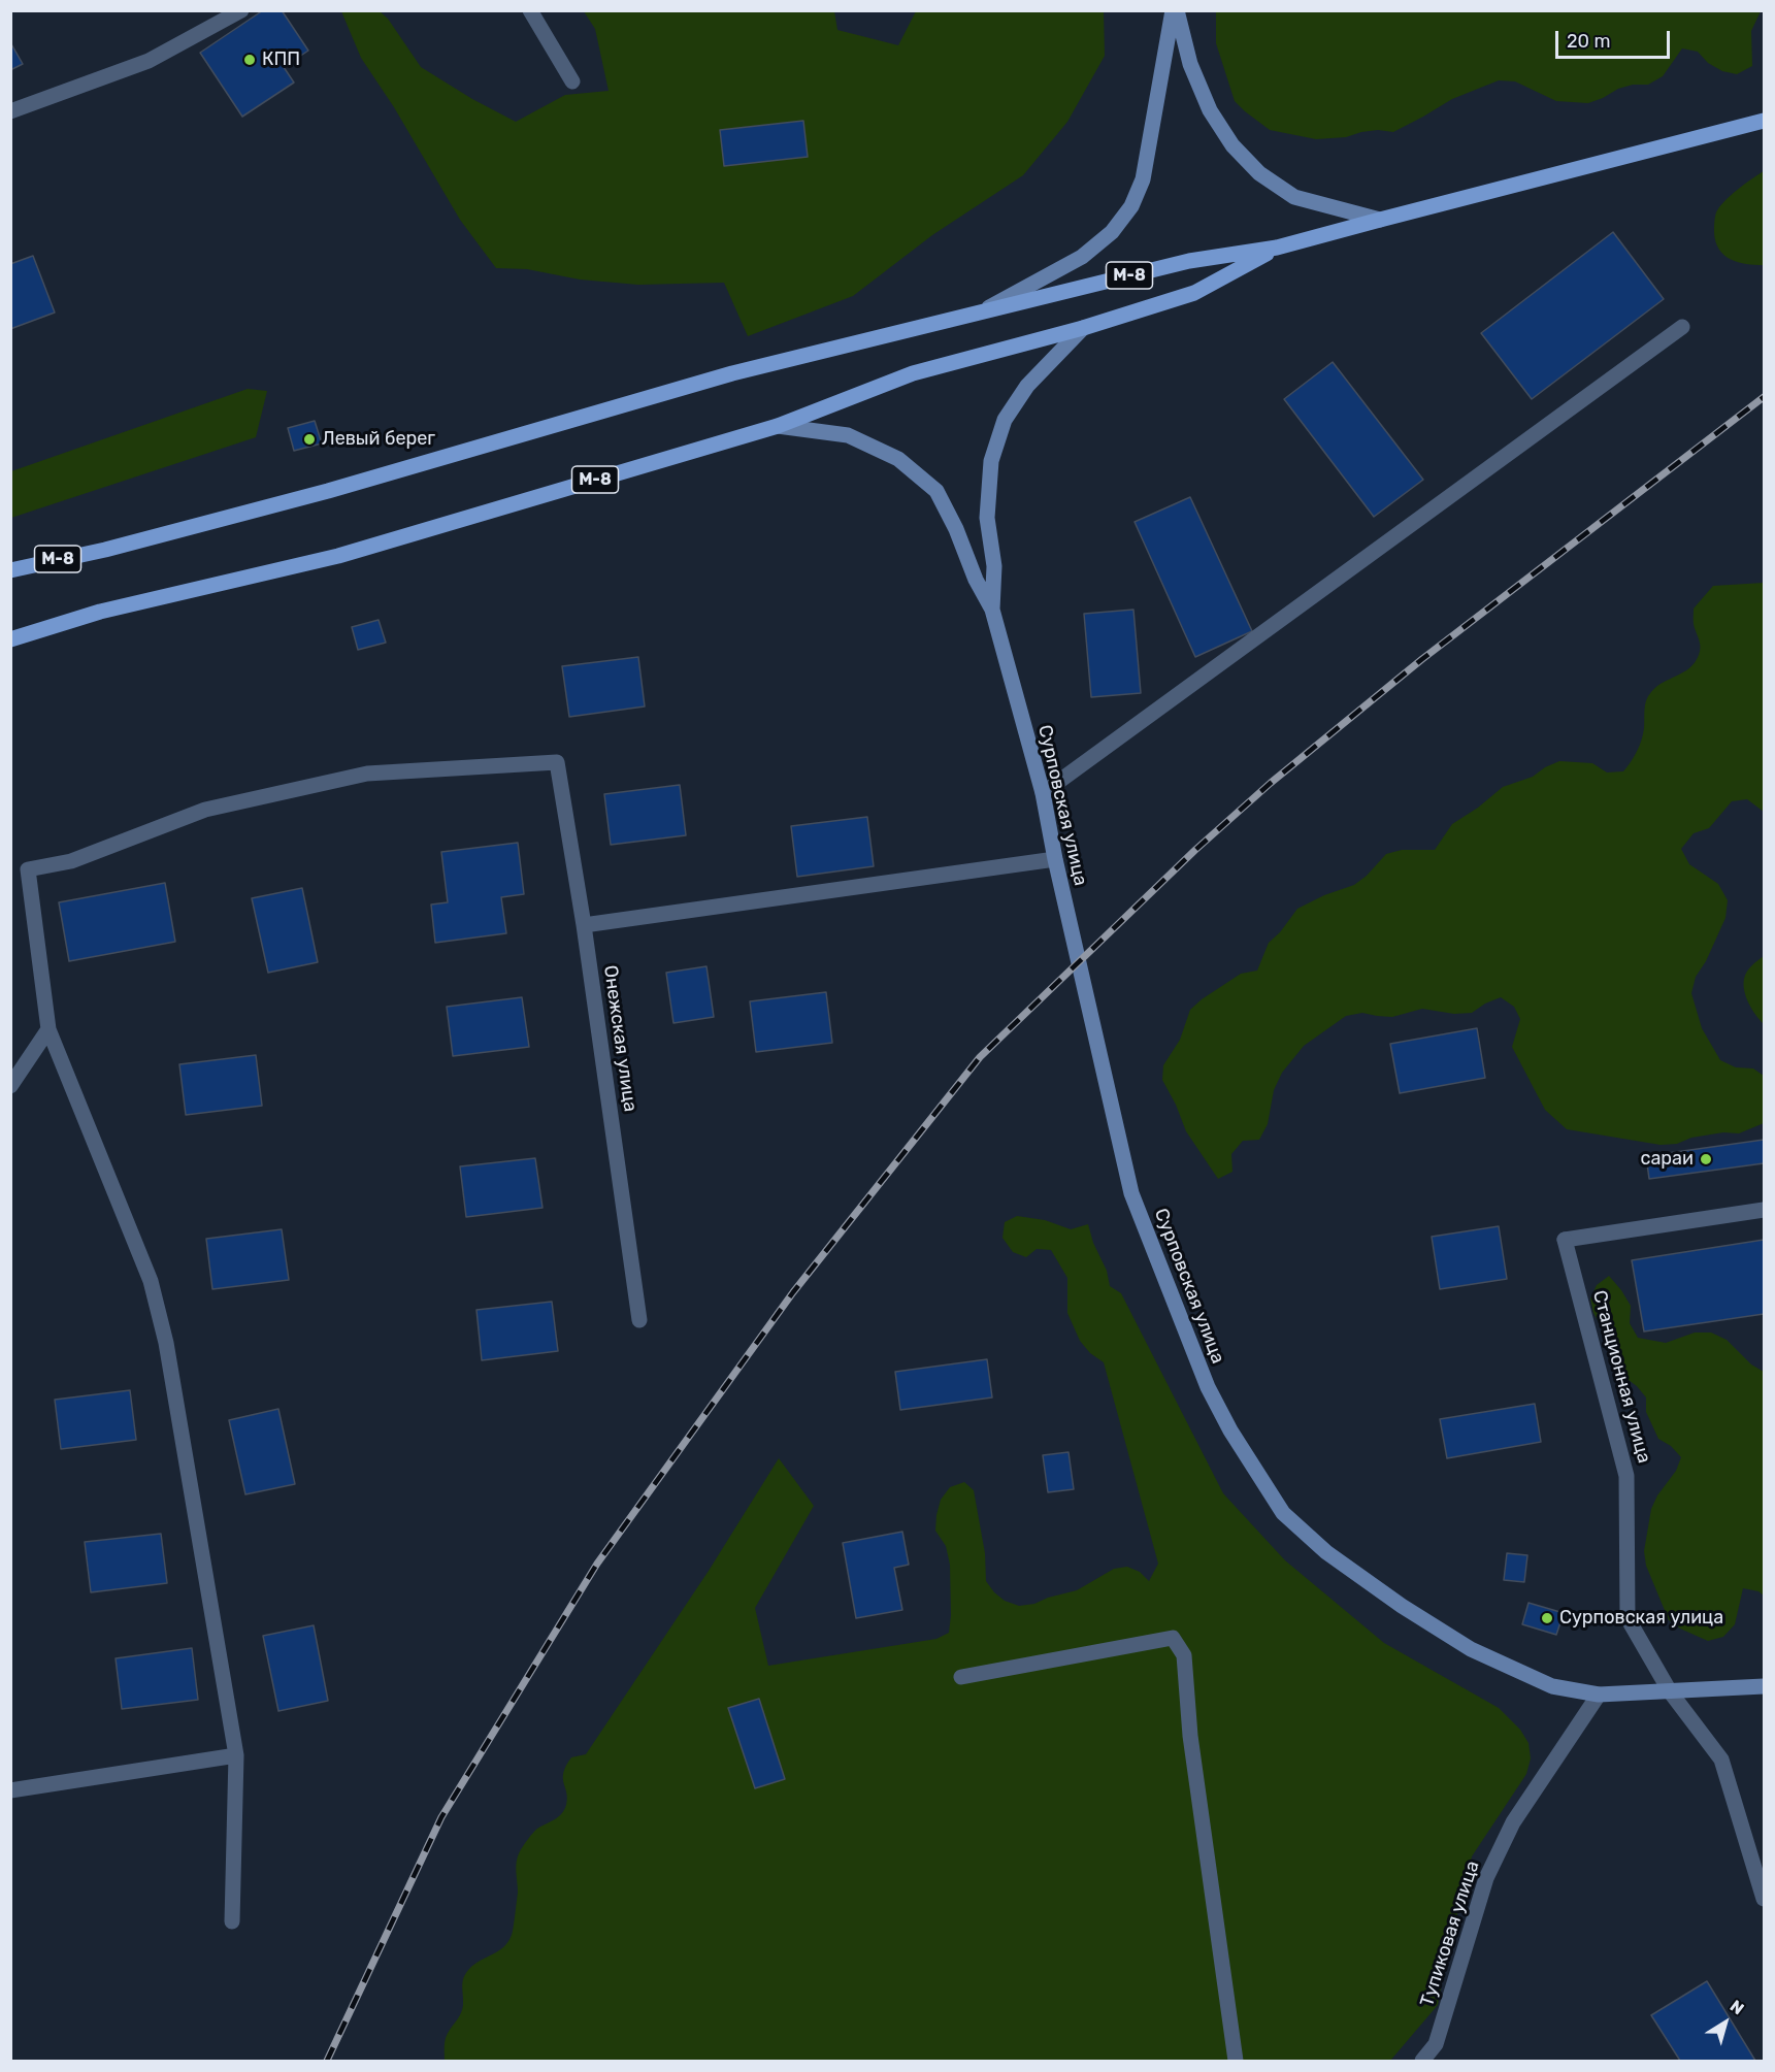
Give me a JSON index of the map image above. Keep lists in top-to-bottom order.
{
  "streets": {
    "main road": ["М-8", "Сурповская улица"],
    "street": ["Онежская улица", "Станционная улица", "Тупиковая улица"]
  },
  "crossings": [
    ["Сурповская улица", "Станционная улица"],
    ["Сурповская улица", "Тупиковая улица"]
  ],
  "places": [
    "КПП",
    "Левый берег",
    "сараи",
    "Сурповская улица"
  ],
  "scale_bar": "20 m",
  "north": "top right"
}
